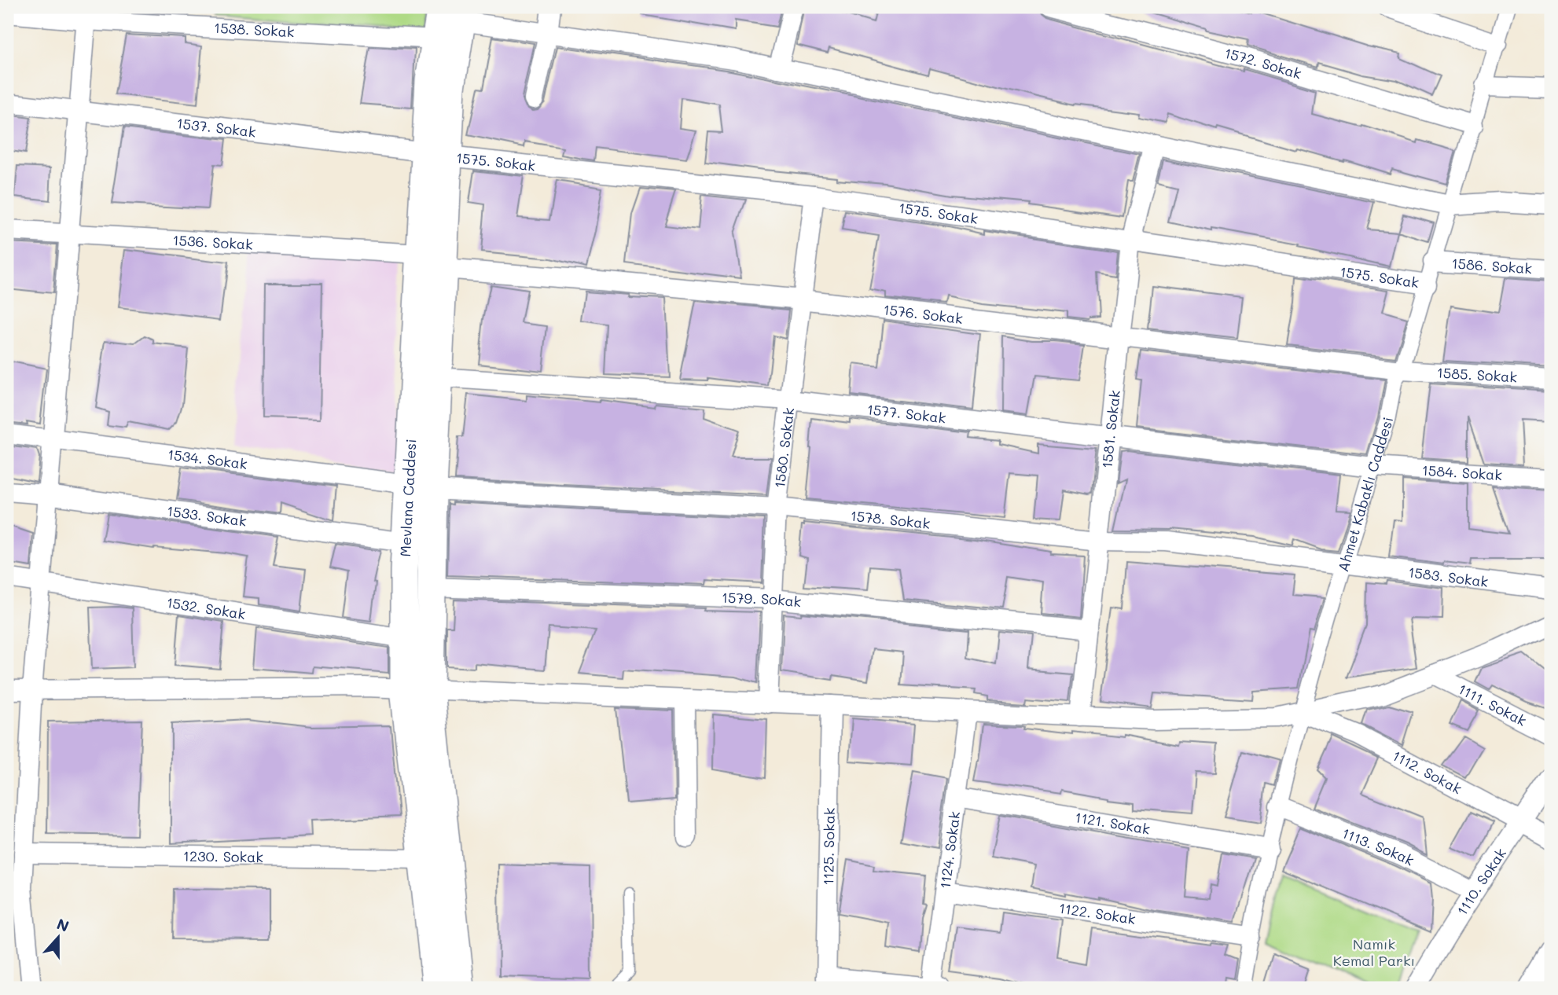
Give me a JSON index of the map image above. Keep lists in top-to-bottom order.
{
  "streets": {
    "main road": ["Mevlana Caddesi"],
    "street": [
      "1538. Sokak",
      "1572. Sokak",
      "1537. Sokak",
      "1575. Sokak",
      "1536. Sokak",
      "1586. Sokak",
      "1576. Sokak",
      "1585. Sokak",
      "1577. Sokak",
      "1581. Sokak",
      "1580. Sokak",
      "1534. Sokak",
      "1584. Sokak",
      "Ahmet Kabaklı Caddesi",
      "1533. Sokak",
      "1578. Sokak",
      "1583. Sokak",
      "1579. Sokak",
      "1532. Sokak",
      "1111. Sokak",
      "1112. Sokak",
      "1121. Sokak",
      "1125. Sokak",
      "1113. Sokak",
      "1124. Sokak",
      "1230. Sokak",
      "1110. Sokak",
      "1122. Sokak"
    ]
  },
  "crossings": [
    ["1538. Sokak", "Mevlana Caddesi"],
    ["1572. Sokak", "Ahmet Kabaklı Caddesi"],
    ["1537. Sokak", "1575. Sokak"],
    ["1537. Sokak", "Mevlana Caddesi"],
    ["1575. Sokak", "1581. Sokak"],
    ["1575. Sokak", "1580. Sokak"],
    ["1575. Sokak", "Ahmet Kabaklı Caddesi"],
    ["1575. Sokak", "Mevlana Caddesi"],
    ["1536. Sokak", "Mevlana Caddesi"],
    ["1586. Sokak", "Ahmet Kabaklı Caddesi"],
    ["1576. Sokak", "1585. Sokak"],
    ["1576. Sokak", "1581. Sokak"],
    ["1576. Sokak", "1580. Sokak"],
    ["1576. Sokak", "Ahmet Kabaklı Caddesi"],
    ["1576. Sokak", "Mevlana Caddesi"],
    ["1585. Sokak", "Ahmet Kabaklı Caddesi"],
    ["1577. Sokak", "1581. Sokak"],
    ["1577. Sokak", "1580. Sokak"],
    ["1577. Sokak", "1584. Sokak"],
    ["1577. Sokak", "Ahmet Kabaklı Caddesi"],
    ["1577. Sokak", "Mevlana Caddesi"],
    ["1581. Sokak", "1578. Sokak"],
    ["1581. Sokak", "1579. Sokak"],
    ["1580. Sokak", "1578. Sokak"],
    ["1580. Sokak", "1579. Sokak"],
    ["1534. Sokak", "Mevlana Caddesi"],
    ["1534. Sokak", "1578. Sokak"],
    ["1584. Sokak", "Ahmet Kabaklı Caddesi"],
    ["Ahmet Kabaklı Caddesi", "1578. Sokak"],
    ["Ahmet Kabaklı Caddesi", "1583. Sokak"],
    ["Ahmet Kabaklı Caddesi", "1112. Sokak"],
    ["Ahmet Kabaklı Caddesi", "1121. Sokak"],
    ["Ahmet Kabaklı Caddesi", "1113. Sokak"],
    ["Ahmet Kabaklı Caddesi", "1122. Sokak"],
    ["Mevlana Caddesi", "1533. Sokak"],
    ["Mevlana Caddesi", "1578. Sokak"],
    ["Mevlana Caddesi", "1579. Sokak"],
    ["Mevlana Caddesi", "1532. Sokak"],
    ["Mevlana Caddesi", "1230. Sokak"],
    ["1578. Sokak", "1583. Sokak"],
    ["1112. Sokak", "1110. Sokak"],
    ["1121. Sokak", "1124. Sokak"],
    ["1113. Sokak", "1110. Sokak"],
    ["1124. Sokak", "1122. Sokak"]
  ],
  "parks": ["Namık Kemal Parkı"],
  "north": "top"
}
